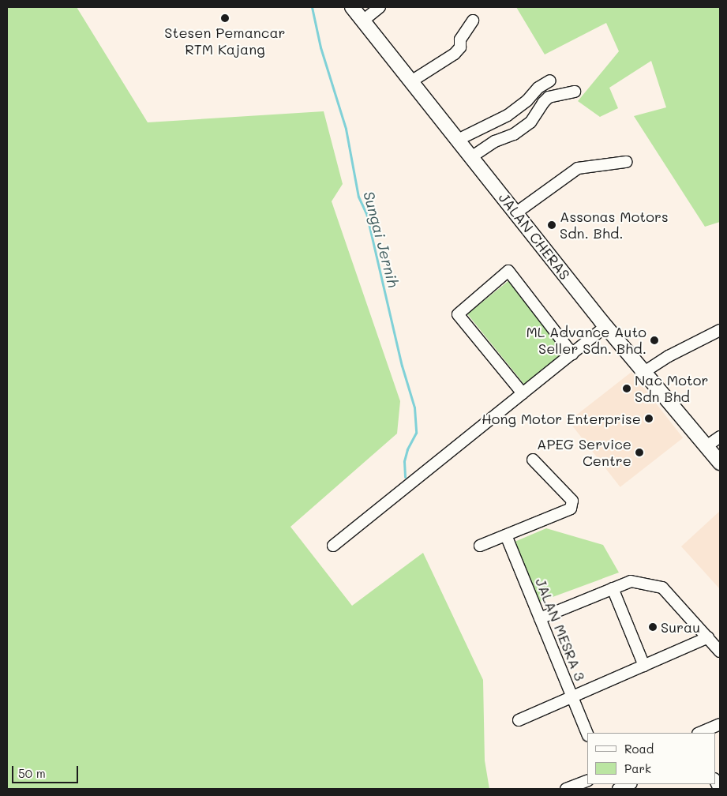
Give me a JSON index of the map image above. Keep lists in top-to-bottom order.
{
  "streets": {
    "main road": ["JALAN CHERAS"],
    "street": ["JALAN MESRA 3"]
  },
  "water": ["Sungai Jernih"],
  "places": [
    "Stesen Pemancar RTM Kajang",
    "Assonas Motors Sdn. Bhd.",
    "ML Advance Auto Seller Sdn. Bhd.",
    "Nac Motor Sdn Bhd",
    "Hong Motor Enterprise",
    "APEG Service Centre",
    "Surau"
  ],
  "legend": ["Road", "Park"],
  "scale_bar": "50 m"
}
